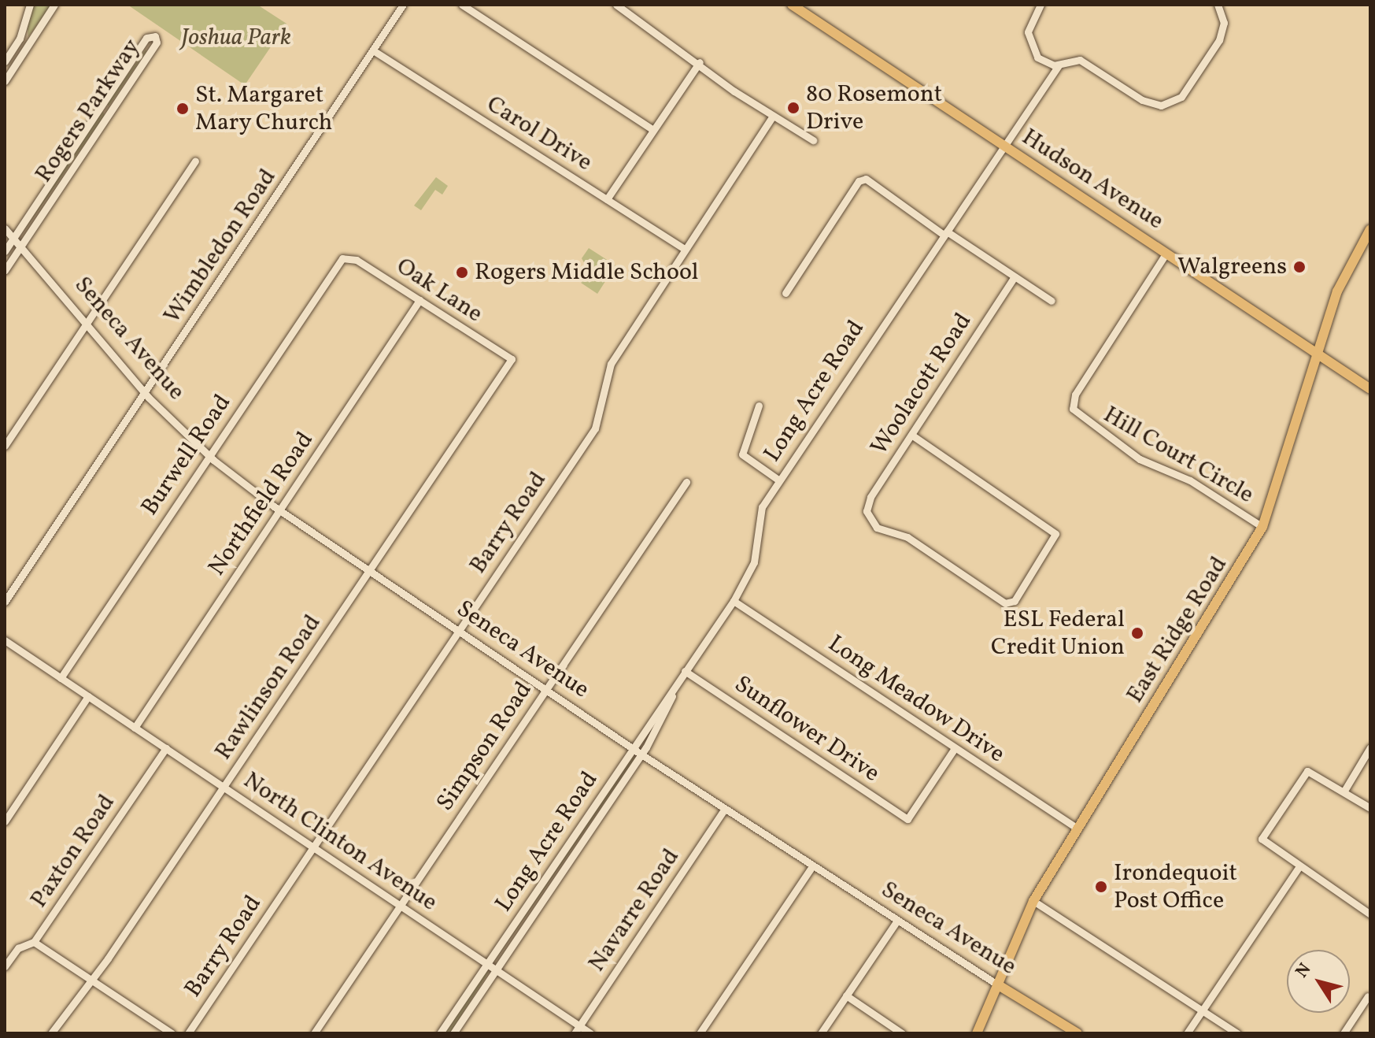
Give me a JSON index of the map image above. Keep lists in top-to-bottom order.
{
  "streets": {
    "main road": ["Hudson Avenue", "Seneca Avenue", "East Ridge Road"],
    "street": [
      "Rogers Parkway",
      "Carol Drive",
      "Wimbledon Road",
      "Oak Lane",
      "Woolacott Road",
      "Long Acre Road",
      "Burwell Road",
      "Hill Court Circle",
      "Northfield Road",
      "Barry Road",
      "Rawlinson Road",
      "Long Meadow Drive",
      "Sunflower Drive",
      "Simpson Road",
      "North Clinton Avenue",
      "Paxton Road",
      "Navarre Road"
    ]
  },
  "crossings": [
    ["Rogers Parkway", "Seneca Avenue"],
    ["Carol Drive", "Wimbledon Road"],
    ["Carol Drive", "Barry Road"],
    ["Hudson Avenue", "Long Acre Road"],
    ["Hudson Avenue", "Hill Court Circle"],
    ["Hudson Avenue", "East Ridge Road"],
    ["Wimbledon Road", "Seneca Avenue"],
    ["Oak Lane", "Burwell Road"],
    ["Oak Lane", "Northfield Road"],
    ["Oak Lane", "Rawlinson Road"],
    ["Seneca Avenue", "Long Acre Road"],
    ["Seneca Avenue", "Burwell Road"],
    ["Seneca Avenue", "Northfield Road"],
    ["Seneca Avenue", "Barry Road"],
    ["Seneca Avenue", "East Ridge Road"],
    ["Seneca Avenue", "Rawlinson Road"],
    ["Seneca Avenue", "Simpson Road"],
    ["Seneca Avenue", "Navarre Road"],
    ["Long Acre Road", "Long Meadow Drive"],
    ["Long Acre Road", "Sunflower Drive"],
    ["Long Acre Road", "North Clinton Avenue"],
    ["Burwell Road", "North Clinton Avenue"],
    ["Hill Court Circle", "East Ridge Road"],
    ["Northfield Road", "North Clinton Avenue"],
    ["Barry Road", "North Clinton Avenue"],
    ["East Ridge Road", "Long Meadow Drive"],
    ["Rawlinson Road", "North Clinton Avenue"],
    ["Long Meadow Drive", "Sunflower Drive"],
    ["Simpson Road", "North Clinton Avenue"],
    ["North Clinton Avenue", "Paxton Road"],
    ["North Clinton Avenue", "Navarre Road"]
  ],
  "parks": ["Joshua Park"],
  "places": [
    "80 Rosemont Drive",
    "St. Margaret Mary Church",
    "Walgreens",
    "Rogers Middle School",
    "ESL Federal Credit Union",
    "Irondequoit Post Office"
  ],
  "north": "top left"
}
